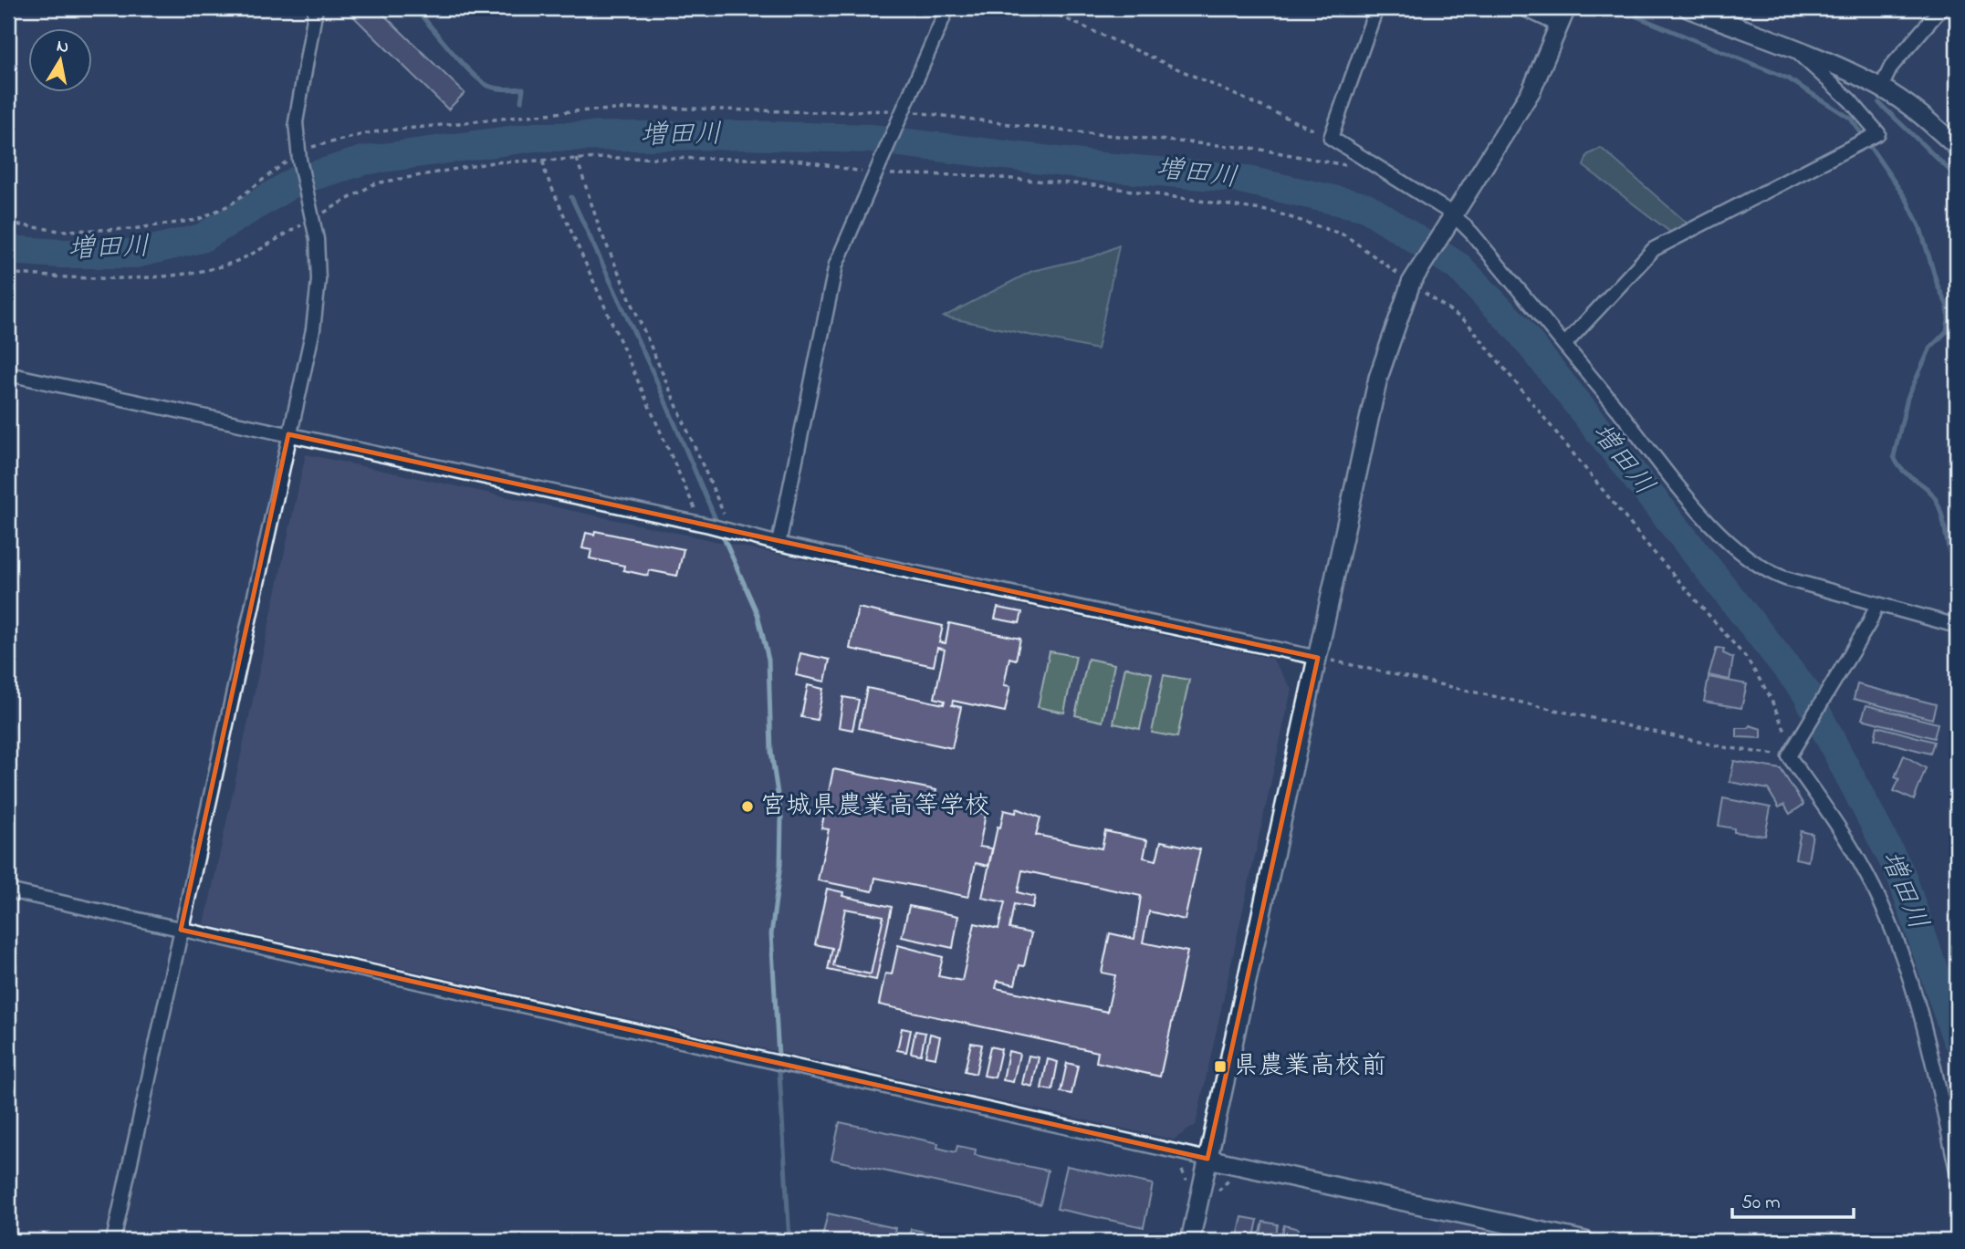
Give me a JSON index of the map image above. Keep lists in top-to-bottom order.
{
  "water": ["増田川"],
  "places": {
    "other": ["宮城県農業高等学校"],
    "transit": ["県農業高校前"]
  },
  "scale_bar": "50 m",
  "north": "top"
}
